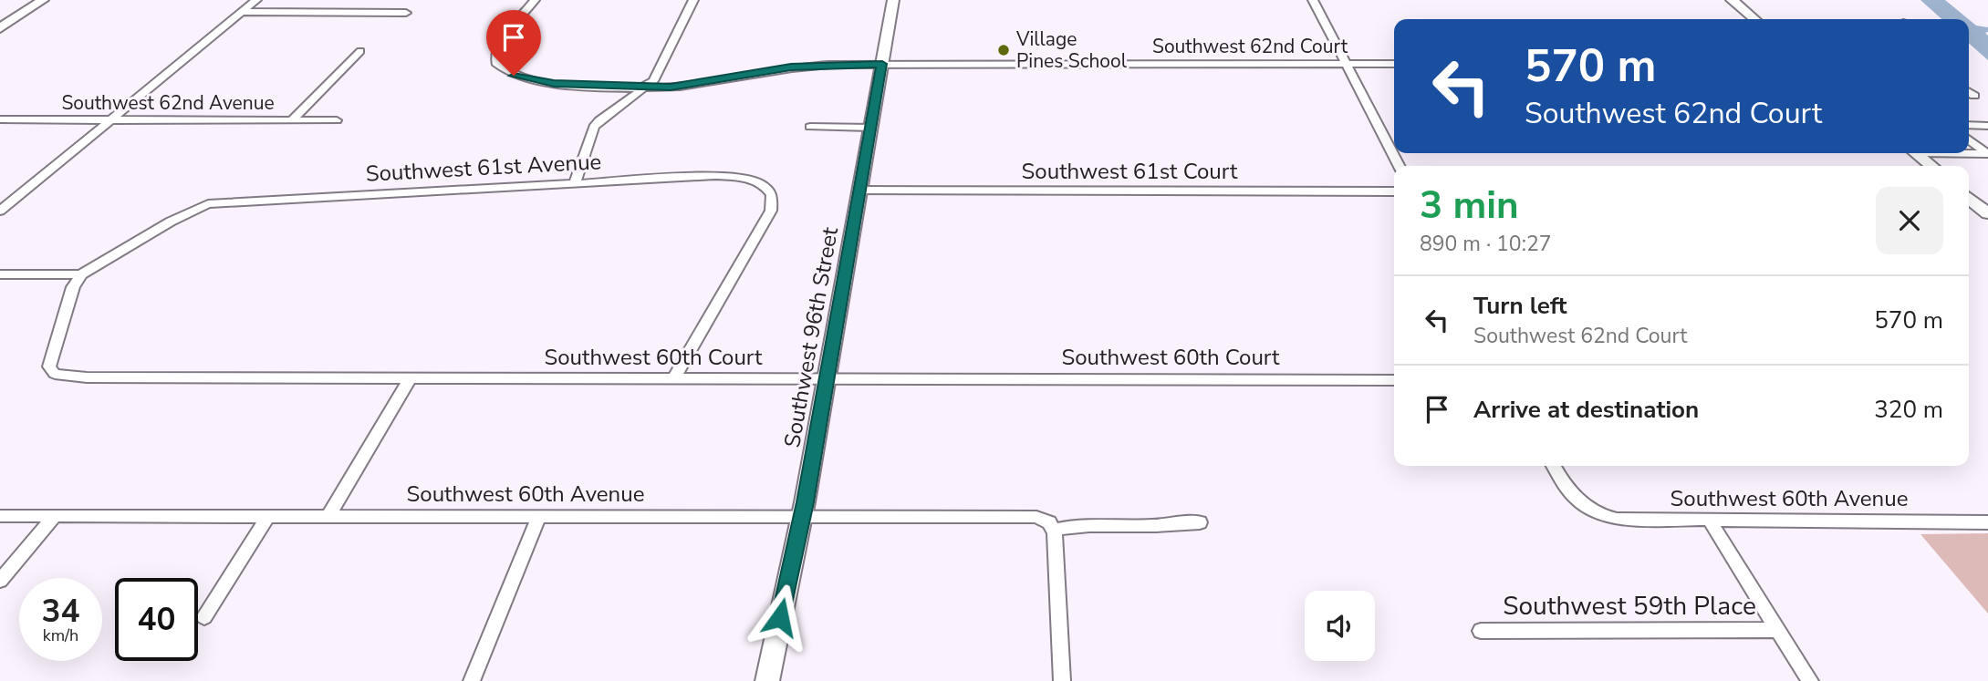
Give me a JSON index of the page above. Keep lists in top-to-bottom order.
{
  "streets": {
    "street": [
      "Southwest 62nd Court",
      "Southwest 62nd Avenue",
      "Southwest 61st Avenue",
      "Southwest 61st Court",
      "Southwest 96th Street",
      "Southwest 60th Court",
      "Southwest 60th Avenue",
      "Southwest 59th Place"
    ]
  },
  "crossings": [
    ["Southwest 62nd Court", "Southwest 96th Street"],
    ["Southwest 61st Avenue", "Southwest 60th Court"],
    ["Southwest 61st Court", "Southwest 96th Street"],
    ["Southwest 96th Street", "Southwest 60th Court"],
    ["Southwest 96th Street", "Southwest 60th Avenue"]
  ],
  "places": ["Village Pines School"],
  "page": {
    "turn": ["570 m", "Southwest 62nd Court"],
    "heading": ["3 min", "890 m · 10:27"],
    "list": [
      {
        "name": "Turn left",
        "note": "Southwest 62nd Court",
        "value": "570 m"
      },
      {
        "name": "Arrive at destination",
        "value": "320 m"
      }
    ],
    "speed": "34 km/h",
    "limit": "40"
  }
}
